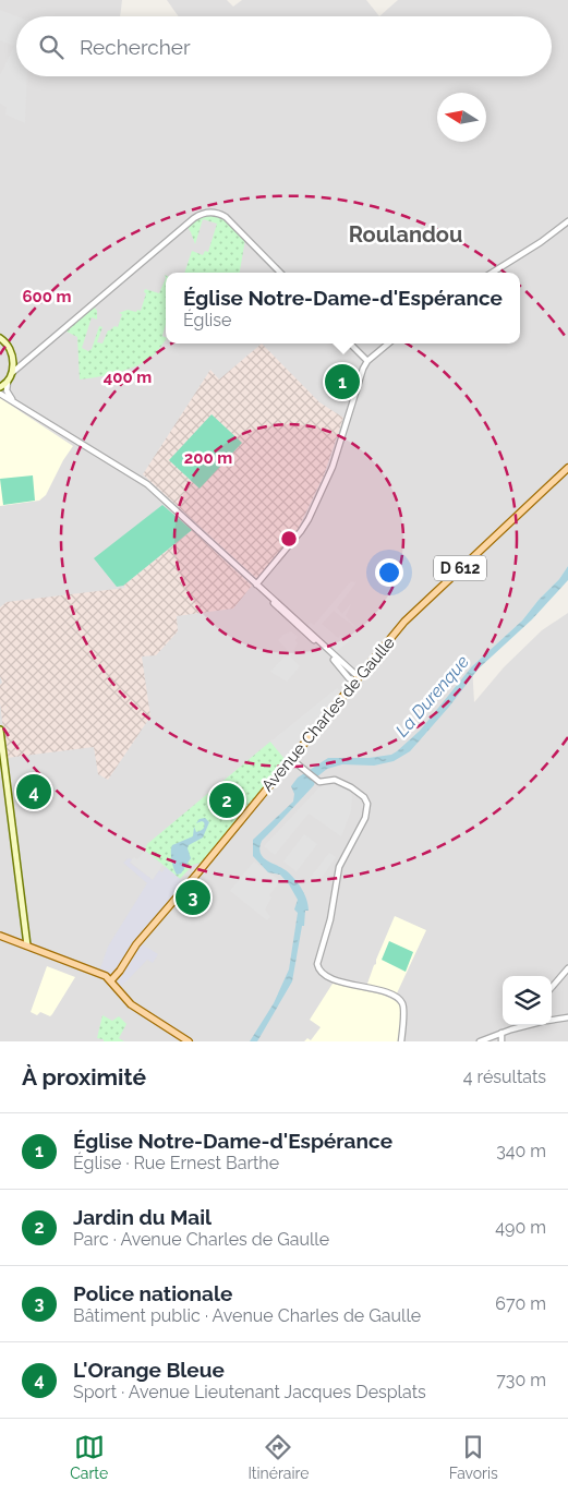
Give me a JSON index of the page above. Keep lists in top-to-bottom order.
{
  "streets": {
    "main road": ["D 612", "Avenue Charles de Gaulle"]
  },
  "districts": ["Roulandou"],
  "water": ["La Durenque"],
  "north": "left",
  "page": {
    "search": "Rechercher",
    "popup": ["Église Notre-Dame-d'Espérance", "Église"],
    "pins": [
      "1",
      "4",
      "2",
      "3"
    ],
    "heading": ["À proximité", "4 résultats"],
    "list": [
      {
        "mark": "1",
        "name": "Église Notre-Dame-d'Espérance",
        "note": "Église · Rue Ernest Barthe",
        "value": "340 m"
      },
      {
        "mark": "2",
        "name": "Jardin du Mail",
        "note": "Parc · Avenue Charles de Gaulle",
        "value": "490 m"
      },
      {
        "mark": "3",
        "name": "Police nationale",
        "note": "Bâtiment public · Avenue Charles de Gaulle",
        "value": "670 m"
      },
      {
        "mark": "4",
        "name": "L'Orange Bleue",
        "note": "Sport · Avenue Lieutenant Jacques Desplats",
        "value": "730 m"
      }
    ],
    "nav": ["Carte", "Itinéraire", "Favoris"]
  },
  "rings": ["600 m", "400 m", "200 m"]
}
